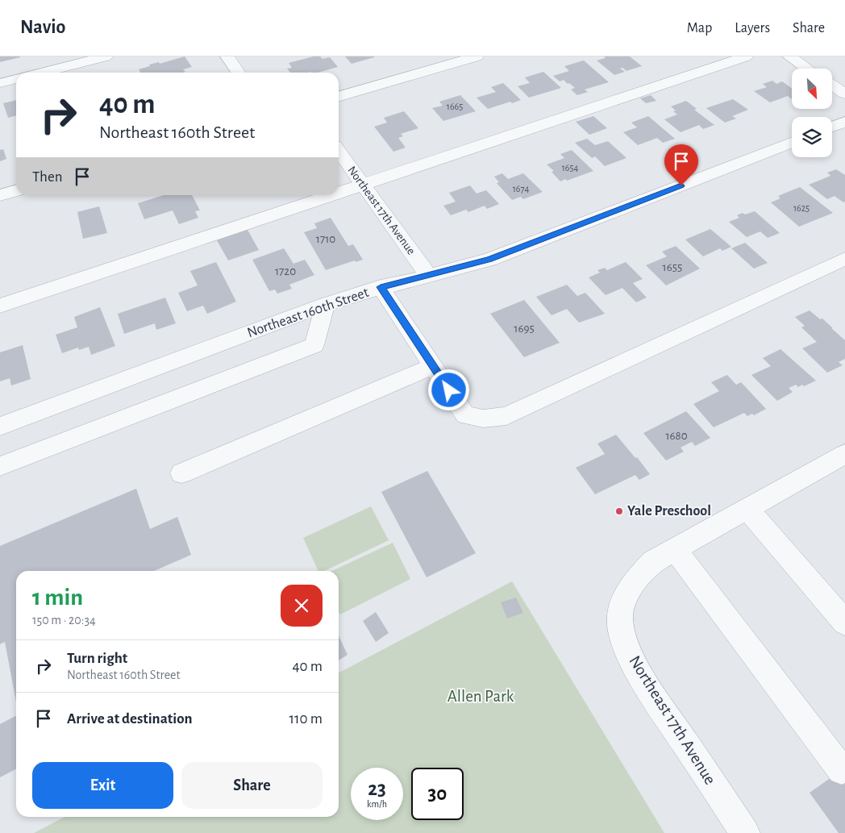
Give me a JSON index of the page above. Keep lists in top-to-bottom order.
{
  "streets": {
    "street": ["Northeast 17th Avenue", "Northeast 160th Street"]
  },
  "crossings": [
    ["Northeast 17th Avenue", "Northeast 160th Street"]
  ],
  "parks": ["Allen Park"],
  "places": ["Yale Preschool"],
  "house_numbers": [
    "1665",
    "1654",
    "1674",
    "1625",
    "1710",
    "1655",
    "1720",
    "1695",
    "1680"
  ],
  "north": "bottom right",
  "page": {
    "header": "Navio",
    "nav": ["Map", "Layers", "Share"],
    "turn": ["40 m", "Northeast 160th Street"],
    "then": "Then",
    "heading": ["1 min", "150 m · 20:34"],
    "list": [
      {
        "name": "Turn right",
        "note": "Northeast 160th Street",
        "value": "40 m"
      },
      {
        "name": "Arrive at destination",
        "value": "110 m"
      }
    ],
    "buttons": ["Exit", "Share"],
    "speed": "23 km/h",
    "limit": "30"
  }
}
